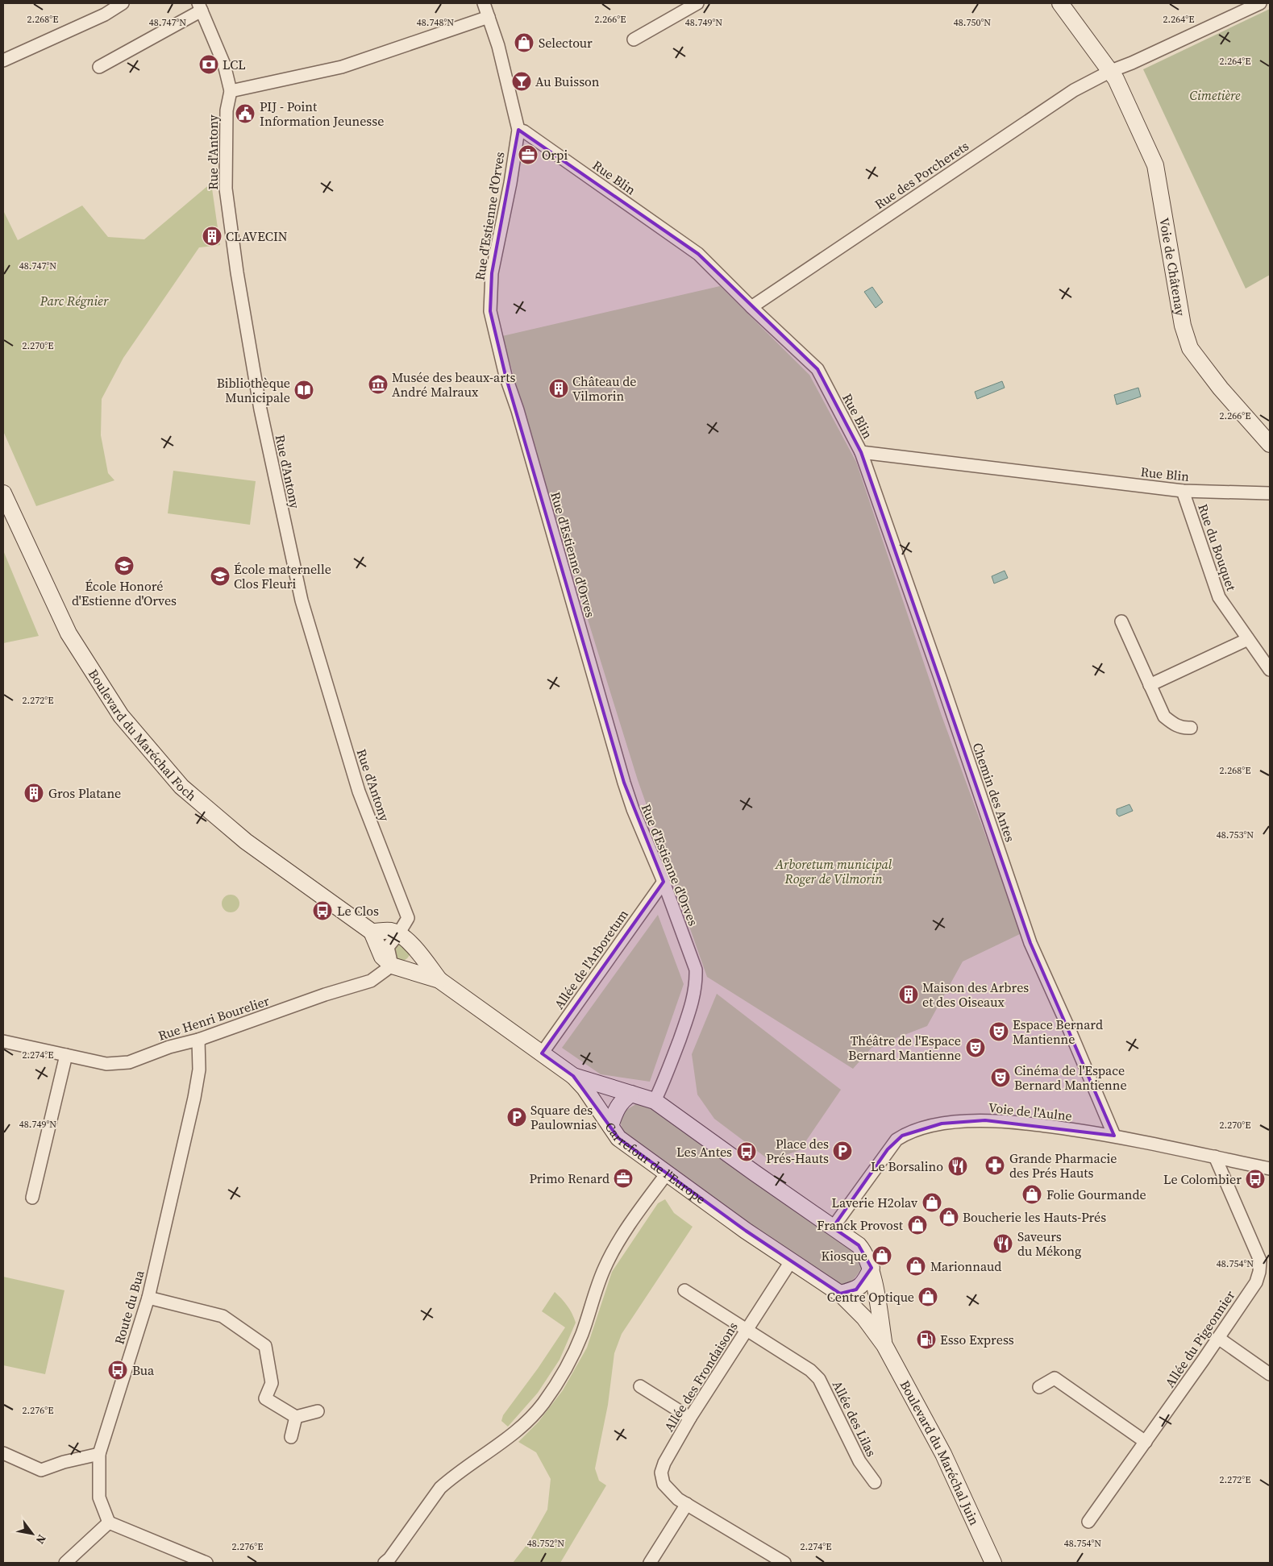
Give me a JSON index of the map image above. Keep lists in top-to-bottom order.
{
  "streets": {
    "street": [
      "Rue d'Antony",
      "Rue des Porcherets",
      "Rue Blin",
      "Rue d'Estienne d'Orves",
      "Voie de Châtenay",
      "Rue du Bouquet",
      "Boulevard du Maréchal Foch",
      "Chemin des Antes",
      "Allée de l'Arboretum",
      "Rue Henri Bourelier",
      "Voie de l'Aulne",
      "Carrefour de l'Europe",
      "Route du Bua",
      "Allée du Pigeonnier",
      "Allée des Frondaisons",
      "Allée des Lilas",
      "Boulevard du Maréchal Juin"
    ]
  },
  "crossings": [
    ["Rue des Porcherets", "Rue Blin"],
    ["Rue des Porcherets", "Voie de Châtenay"],
    ["Rue Blin", "Rue d'Estienne d'Orves"],
    ["Rue Blin", "Rue du Bouquet"],
    ["Rue Blin", "Chemin des Antes"],
    ["Rue d'Estienne d'Orves", "Allée de l'Arboretum"],
    ["Chemin des Antes", "Voie de l'Aulne"],
    ["Rue Henri Bourelier", "Route du Bua"],
    ["Voie de l'Aulne", "Allée du Pigeonnier"],
    ["Voie de l'Aulne", "Boulevard du Maréchal Juin"],
    ["Carrefour de l'Europe", "Allée des Frondaisons"],
    ["Carrefour de l'Europe", "Boulevard du Maréchal Juin"],
    ["Allée des Frondaisons", "Allée des Lilas"]
  ],
  "parks": ["Cimetière", "Parc Régnier", "Arboretum municipal Roger de Vilmorin"],
  "places": {
    "shop": [
      "Selectour",
      "Folie Gourmande",
      "Laverie H2olav",
      "Boucherie les Hauts-Prés",
      "Franck Provost",
      "Kiosque",
      "Marionnaud",
      "Centre Optique"
    ],
    "bank": ["LCL"],
    "bar": ["Au Buisson"],
    "public building": ["PIJ - Point Information Jeunesse"],
    "office": ["Orpi", "Primo Renard"],
    "building": [
      "CLAVECIN",
      "Château de Vilmorin",
      "Gros Platane",
      "Maison des Arbres et des Oiseaux"
    ],
    "museum": ["Musée des beaux-arts André Malraux"],
    "library": ["Bibliothèque Municipale"],
    "school or university": ["École Honoré d'Estienne d'Orves", "École maternelle Clos Fleuri"],
    "bus stop": [
      "Le Clos",
      "Les Antes",
      "Le Colombier",
      "Bua"
    ],
    "theatre": ["Espace Bernard Mantienne", "Théâtre de l'Espace Bernard Mantienne", "Cinéma de l'Espace Bernard Mantienne"],
    "parking": ["Square des Paulownias", "Place des Prés-Hauts"],
    "pharmacy": ["Grande Pharmacie des Prés Hauts"],
    "restaurant": ["Le Borsalino", "Saveurs du Mékong"],
    "fuel station": ["Esso Express"]
  },
  "north": "bottom right",
  "coordinates": [
    "2.264°E",
    "2.268°E",
    "2.266°E",
    "48.747°N",
    "48.748°N",
    "48.749°N",
    "48.750°N",
    "2.270°E",
    "2.272°E",
    "48.753°N",
    "2.274°E",
    "48.754°N",
    "2.276°E",
    "48.752°N"
  ]
}
